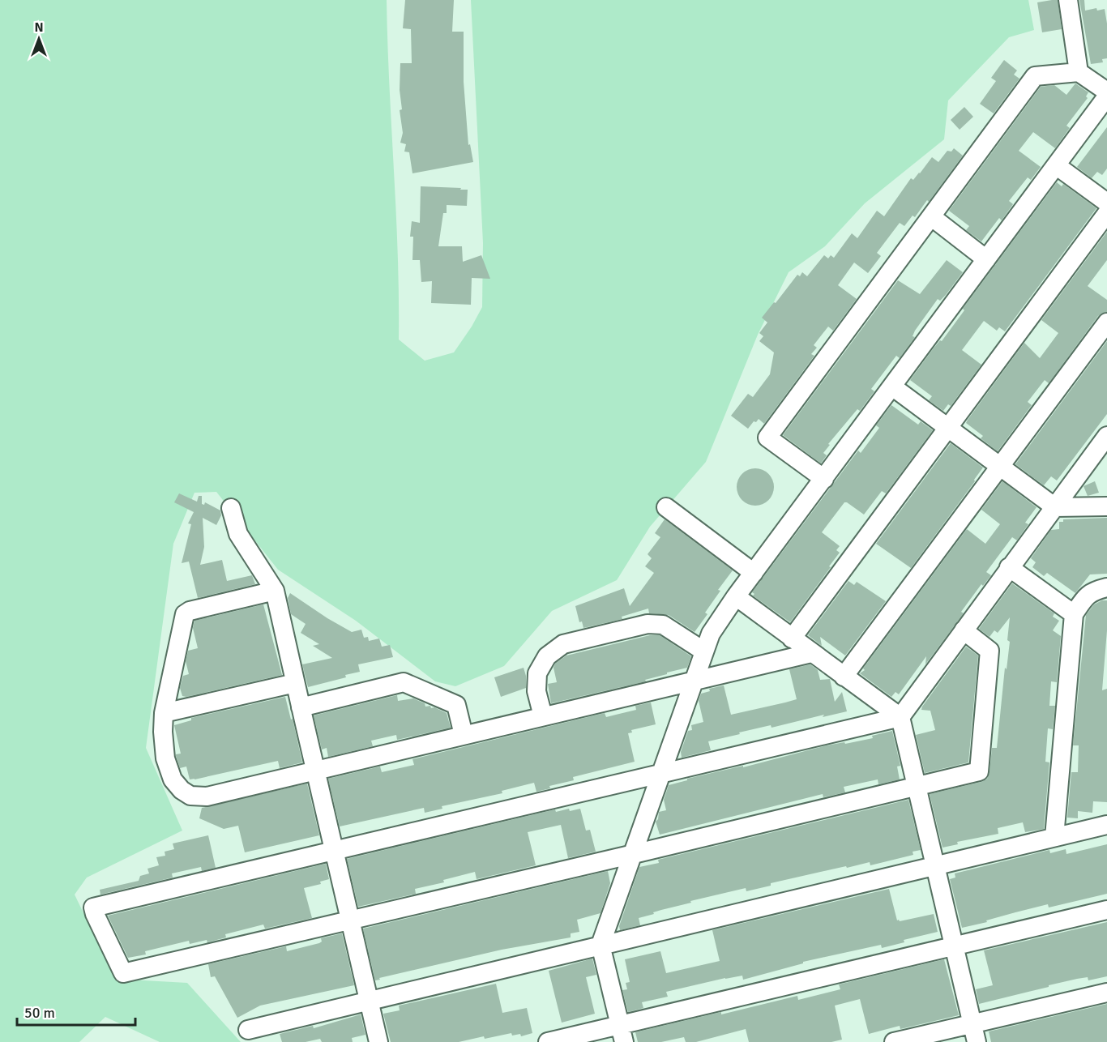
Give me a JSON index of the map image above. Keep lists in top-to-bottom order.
{
  "scale_bar": "50 m",
  "north": "top"
}
